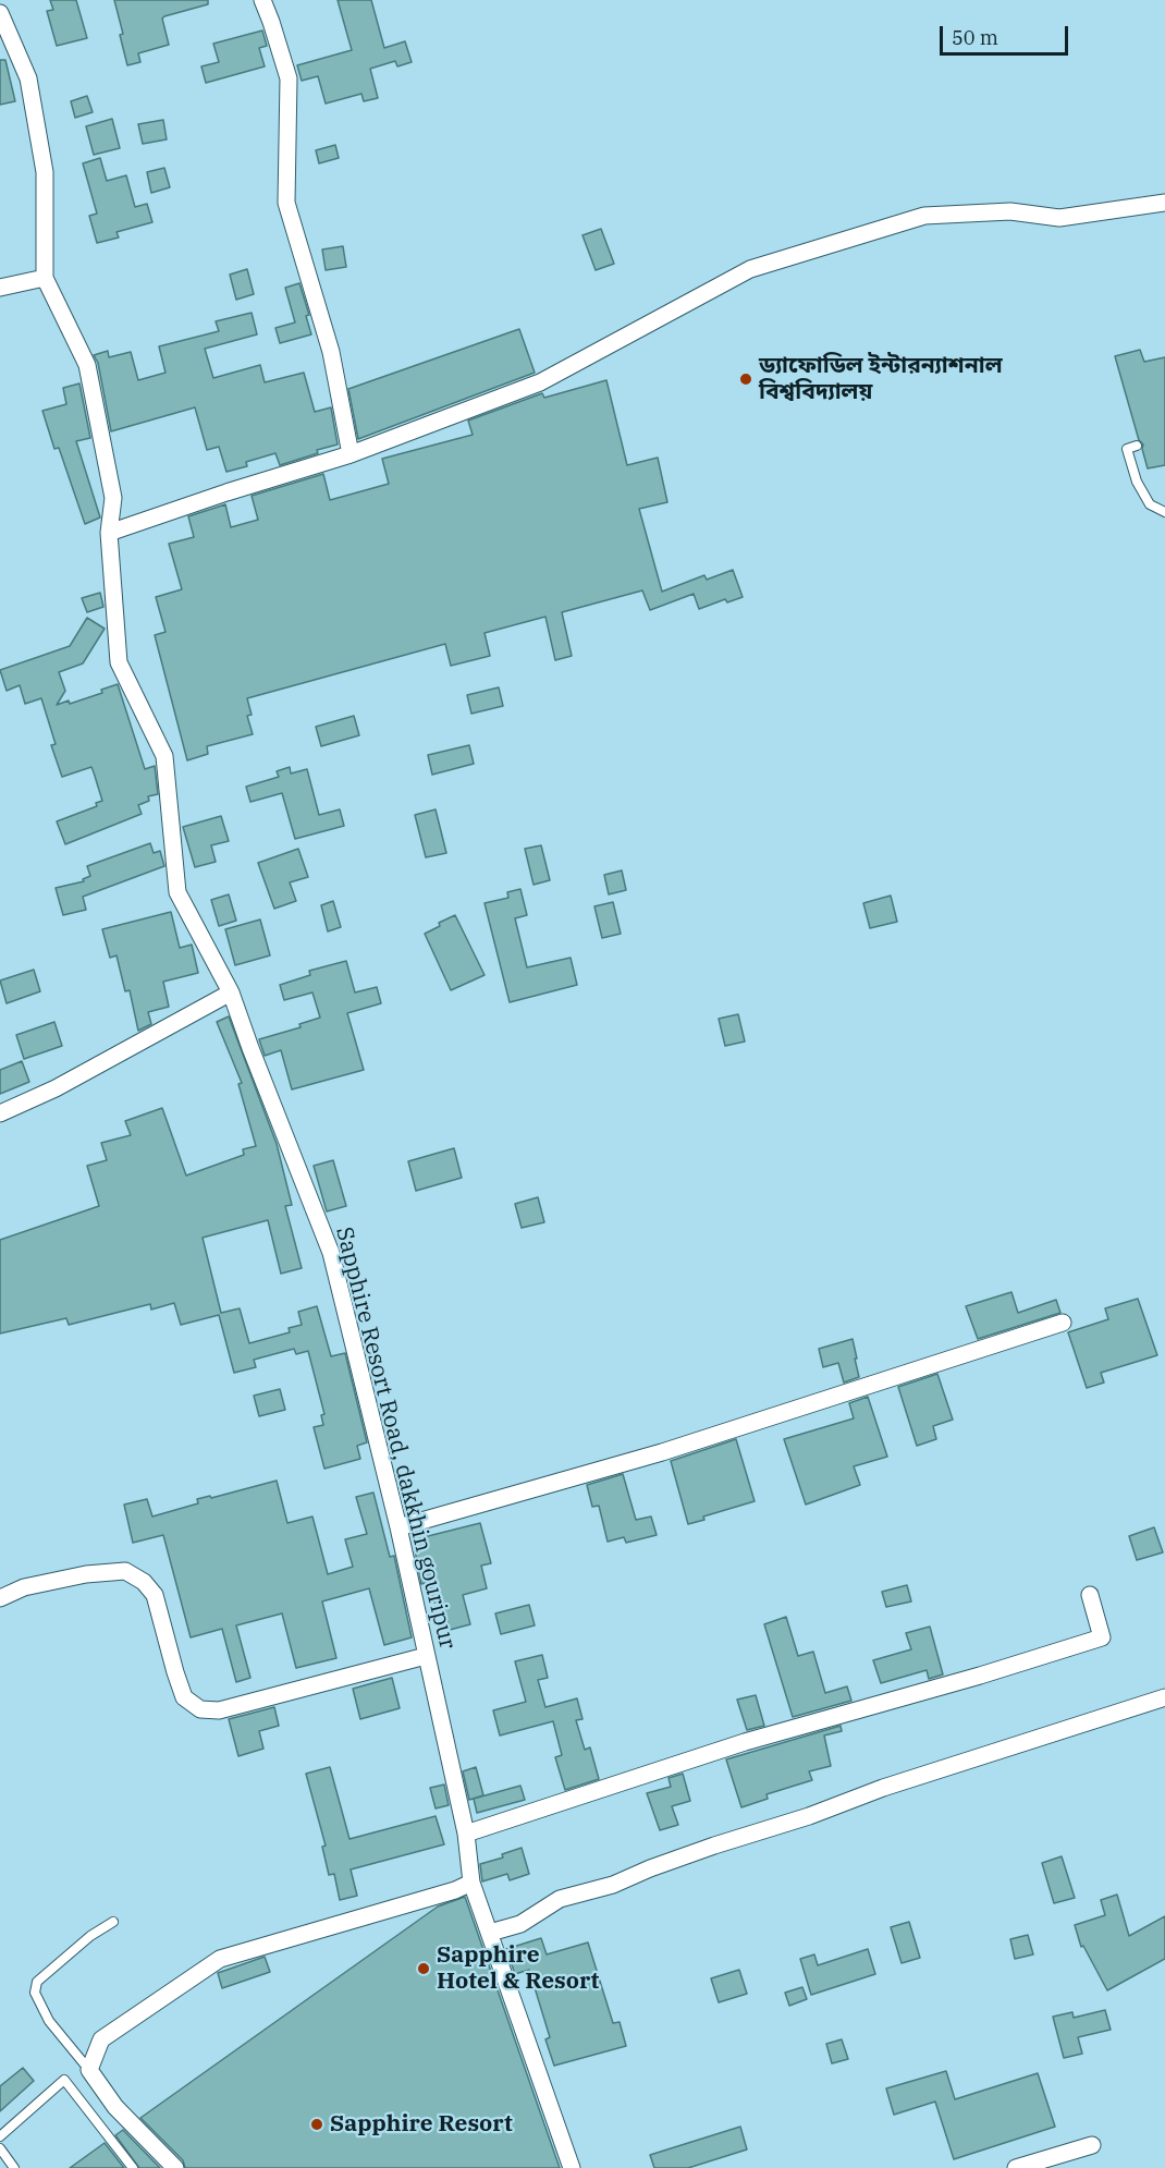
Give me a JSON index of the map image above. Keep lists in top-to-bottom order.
{
  "streets": {
    "street": ["Sapphire Resort Road, dakkhin gouripur"]
  },
  "places": ["ড্যাফোডিল ইন্টারন্যাশনাল বিশ্ববিদ্যালয়", "Sapphire Hotel & Resort", "Sapphire Resort"],
  "scale_bar": "50 m"
}
